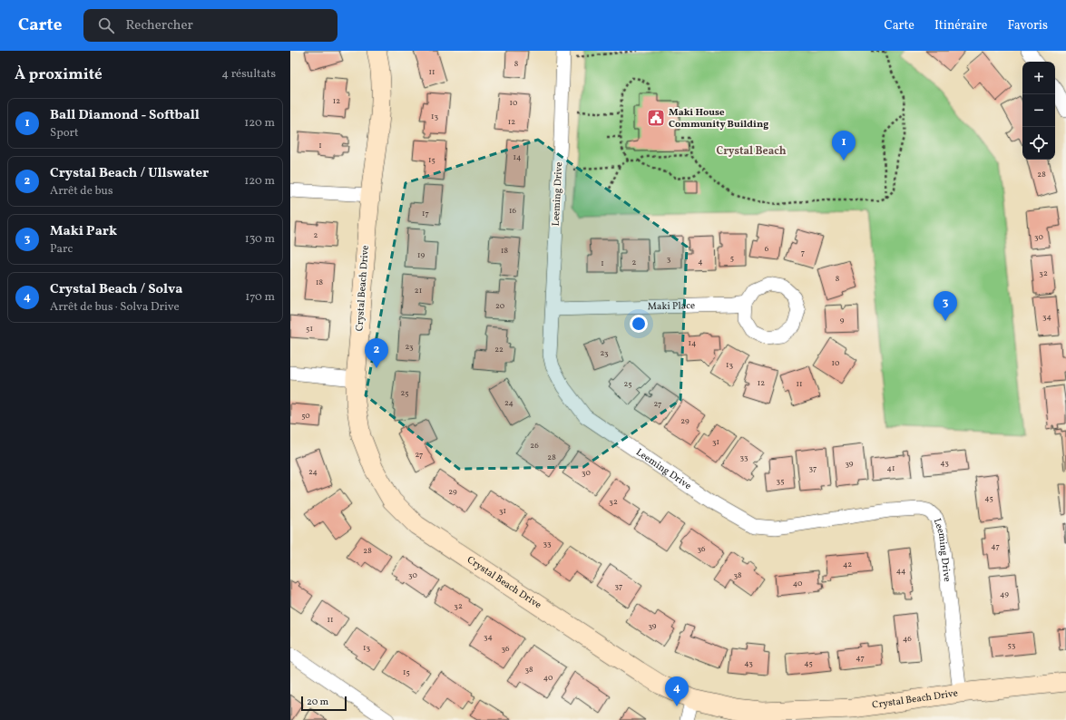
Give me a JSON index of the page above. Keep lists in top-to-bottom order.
{
  "streets": {
    "street": ["Leeming Drive", "Crystal Beach Drive", "Maki Place"]
  },
  "crossings": [
    ["Leeming Drive", "Crystal Beach Drive"],
    ["Leeming Drive", "Maki Place"]
  ],
  "districts": ["Crystal Beach"],
  "places": {
    "public building": ["Maki House Community Building"]
  },
  "house_numbers": [
    "8",
    "11",
    "12",
    "10",
    "13",
    "12",
    "1",
    "14",
    "15",
    "28",
    "16",
    "17",
    "2",
    "30",
    "6",
    "18",
    "7",
    "19",
    "5",
    "3",
    "4",
    "2",
    "1",
    "32",
    "8",
    "18",
    "21",
    "20",
    "34",
    "9",
    "51",
    "14",
    "23",
    "22",
    "23",
    "10",
    "13",
    "12",
    "25",
    "11",
    "25",
    "24",
    "27",
    "50",
    "29",
    "31",
    "26",
    "27",
    "28",
    "33",
    "43",
    "39",
    "37",
    "41",
    "24",
    "30",
    "35",
    "29",
    "45",
    "32",
    "31",
    "33",
    "47",
    "36",
    "28",
    "42",
    "44",
    "30",
    "38",
    "40",
    "37",
    "49",
    "32",
    "11",
    "39",
    "34",
    "46",
    "53",
    "13",
    "36",
    "47",
    "43",
    "45",
    "38",
    "15",
    "40"
  ],
  "scale_bar": "20 m",
  "page": {
    "header": "Carte",
    "search": "Rechercher",
    "nav": ["Carte", "Itinéraire", "Favoris"],
    "heading": ["À proximité", "4 résultats"],
    "map_buttons": ["+", "−"],
    "list": [
      {
        "mark": "1",
        "name": "Ball Diamond - Softball",
        "note": "Sport",
        "value": "120 m"
      },
      {
        "mark": "2",
        "name": "Crystal Beach / Ullswater",
        "note": "Arrêt de bus",
        "value": "120 m"
      },
      {
        "mark": "3",
        "name": "Maki Park",
        "note": "Parc",
        "value": "130 m"
      },
      {
        "mark": "4",
        "name": "Crystal Beach / Solva",
        "note": "Arrêt de bus · Solva Drive",
        "value": "170 m"
      }
    ],
    "pins": [
      "1",
      "3",
      "2",
      "4"
    ],
    "scale": "20 m"
  }
}
